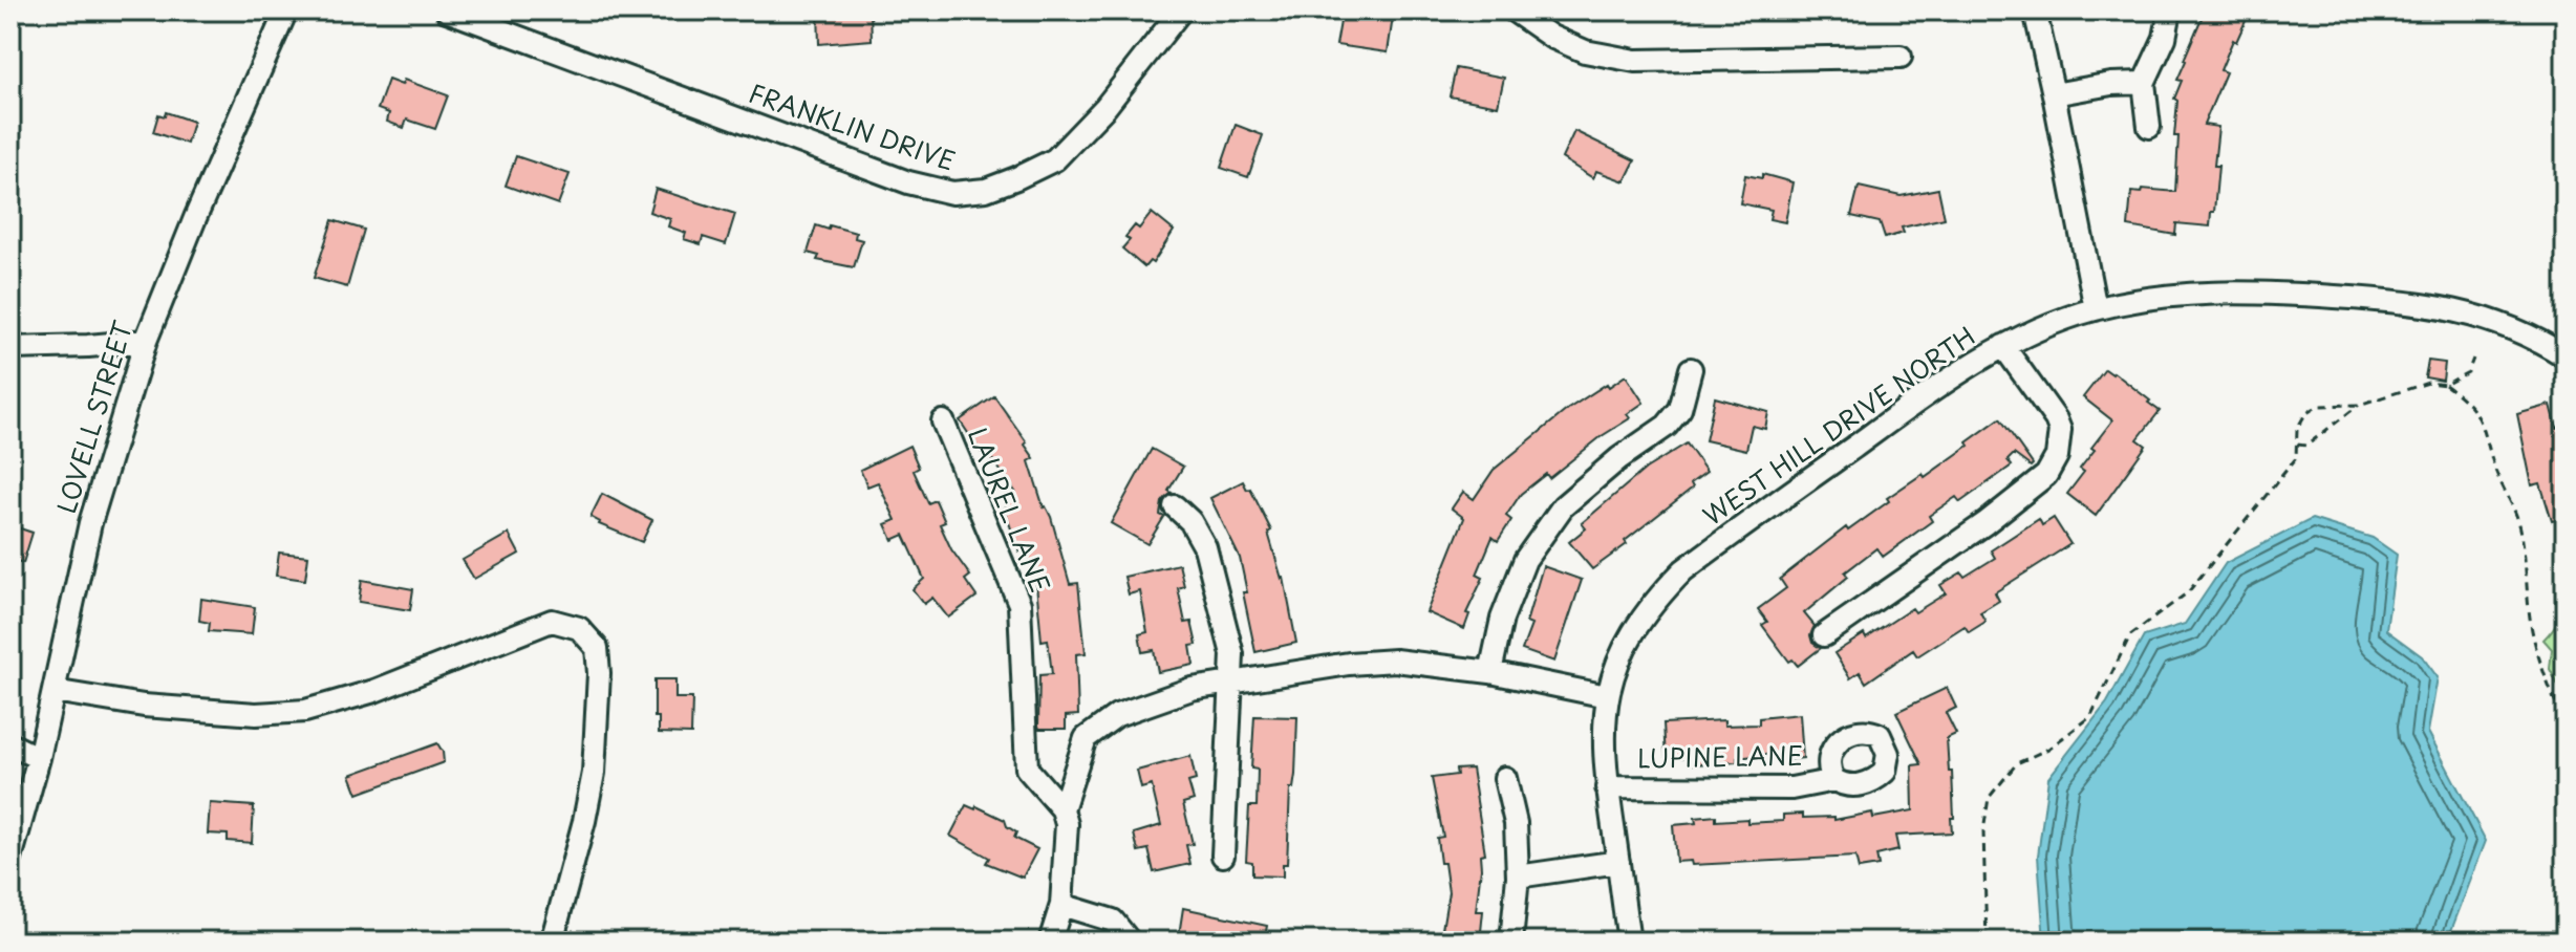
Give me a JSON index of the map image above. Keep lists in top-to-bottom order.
{
  "streets": {
    "street": [
      "FRANKLIN DRIVE",
      "LOVELL STREET",
      "WEST HILL DRIVE NORTH",
      "LAUREL LANE",
      "LUPINE LANE"
    ]
  },
  "crossings": [
    ["WEST HILL DRIVE NORTH", "LUPINE LANE"]
  ]
}
